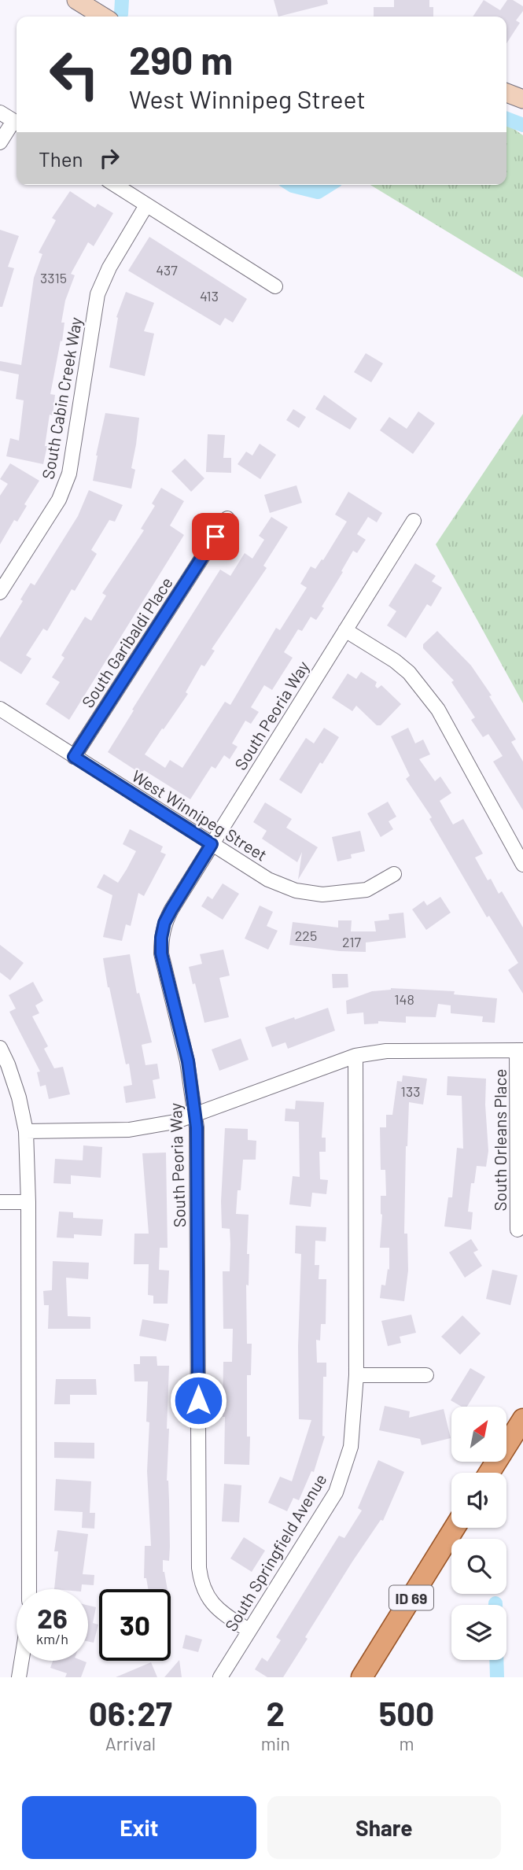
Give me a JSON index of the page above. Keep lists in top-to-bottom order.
{
  "streets": {
    "main road": ["ID 69"],
    "street": [
      "South Cabin Creek Way",
      "South Garibaldi Place",
      "South Peoria Way",
      "West Winnipeg Street",
      "South Orleans Place",
      "South Springfield Avenue"
    ]
  },
  "crossings": [
    ["South Garibaldi Place", "West Winnipeg Street"],
    ["South Peoria Way", "West Winnipeg Street"],
    ["South Peoria Way", "South Springfield Avenue"]
  ],
  "house_numbers": [
    "437",
    "3315",
    "413",
    "225",
    "217",
    "148",
    "133"
  ],
  "north": "top right",
  "page": {
    "turn": ["290 m", "West Winnipeg Street"],
    "then": "Then",
    "speed": "26 km/h",
    "limit": "30",
    "eta": [
      "06:27",
      "Arrival",
      "2",
      "min",
      "500",
      "m"
    ],
    "buttons": ["Exit", "Share"]
  }
}
